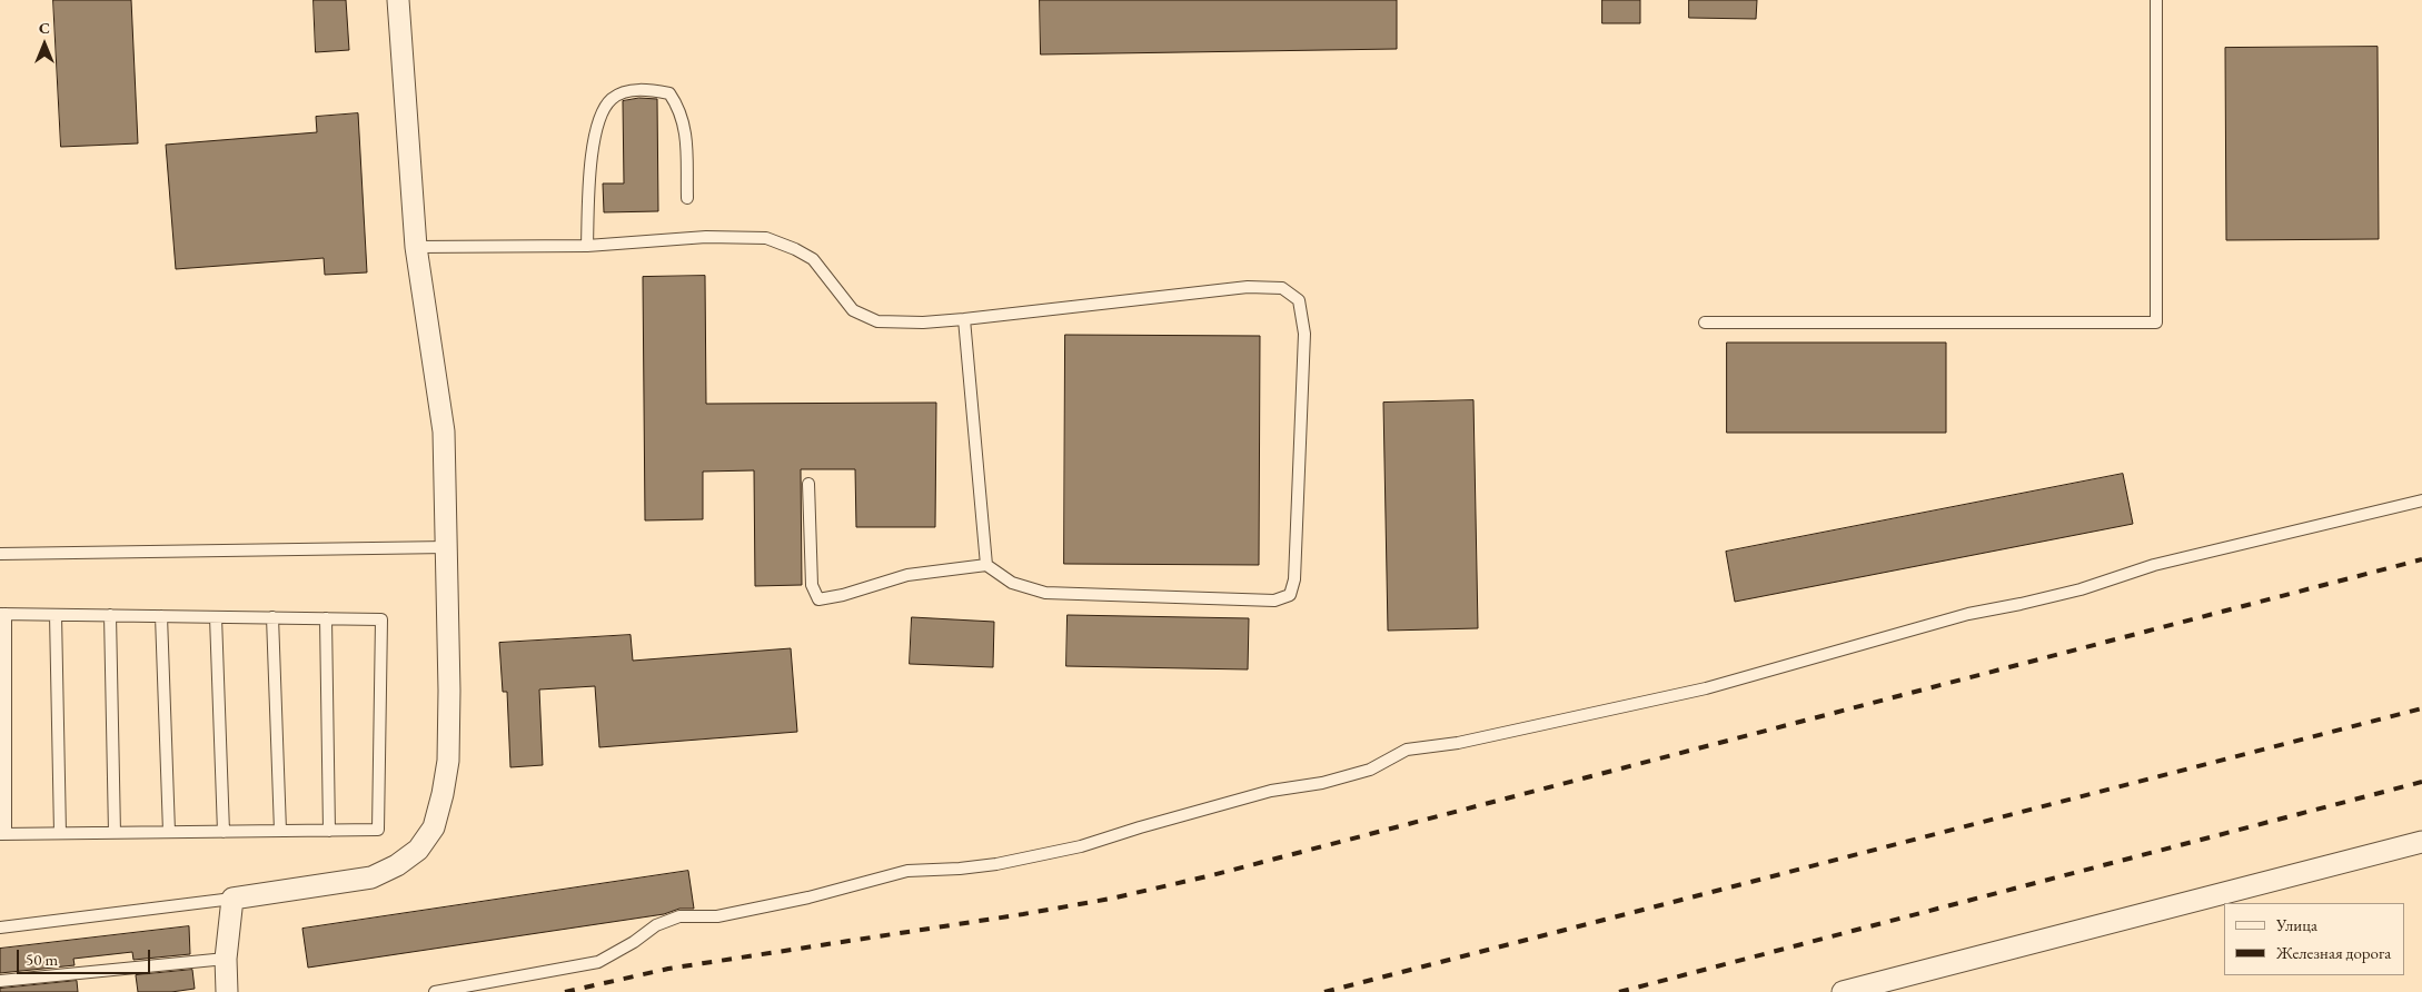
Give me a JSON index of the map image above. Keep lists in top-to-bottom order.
{
  "legend": ["Улица", "Железная дорога"],
  "scale_bar": "50 m",
  "north": "top"
}
